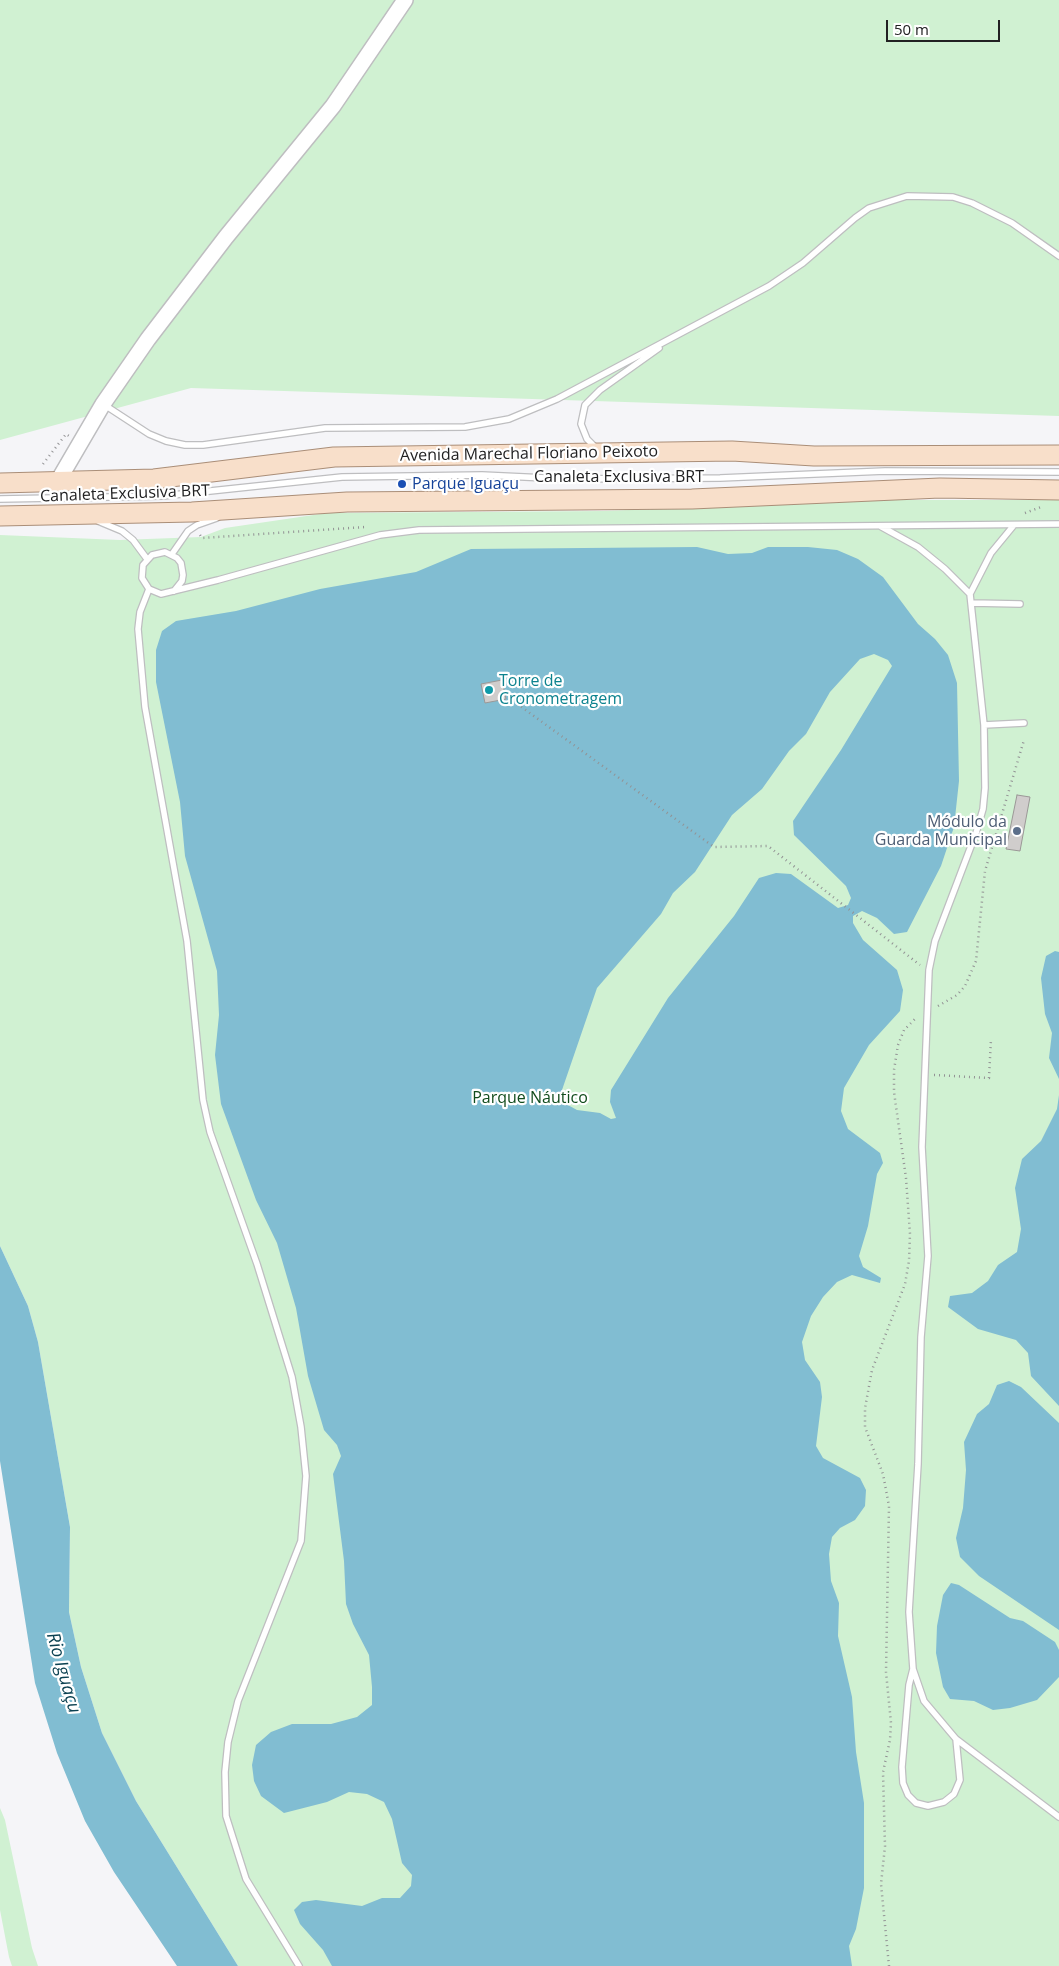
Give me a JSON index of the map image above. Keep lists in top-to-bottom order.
{
  "streets": {
    "main road": ["Avenida Marechal Floriano Peixoto"],
    "lane": ["Canaleta Exclusiva BRT"]
  },
  "water": ["Rio Iguaçu"],
  "parks": ["Parque Náutico"],
  "places": ["Parque Iguaçu", "Torre de Cronometragem", "Módulo da Guarda Municipal"],
  "scale_bar": "50 m"
}
